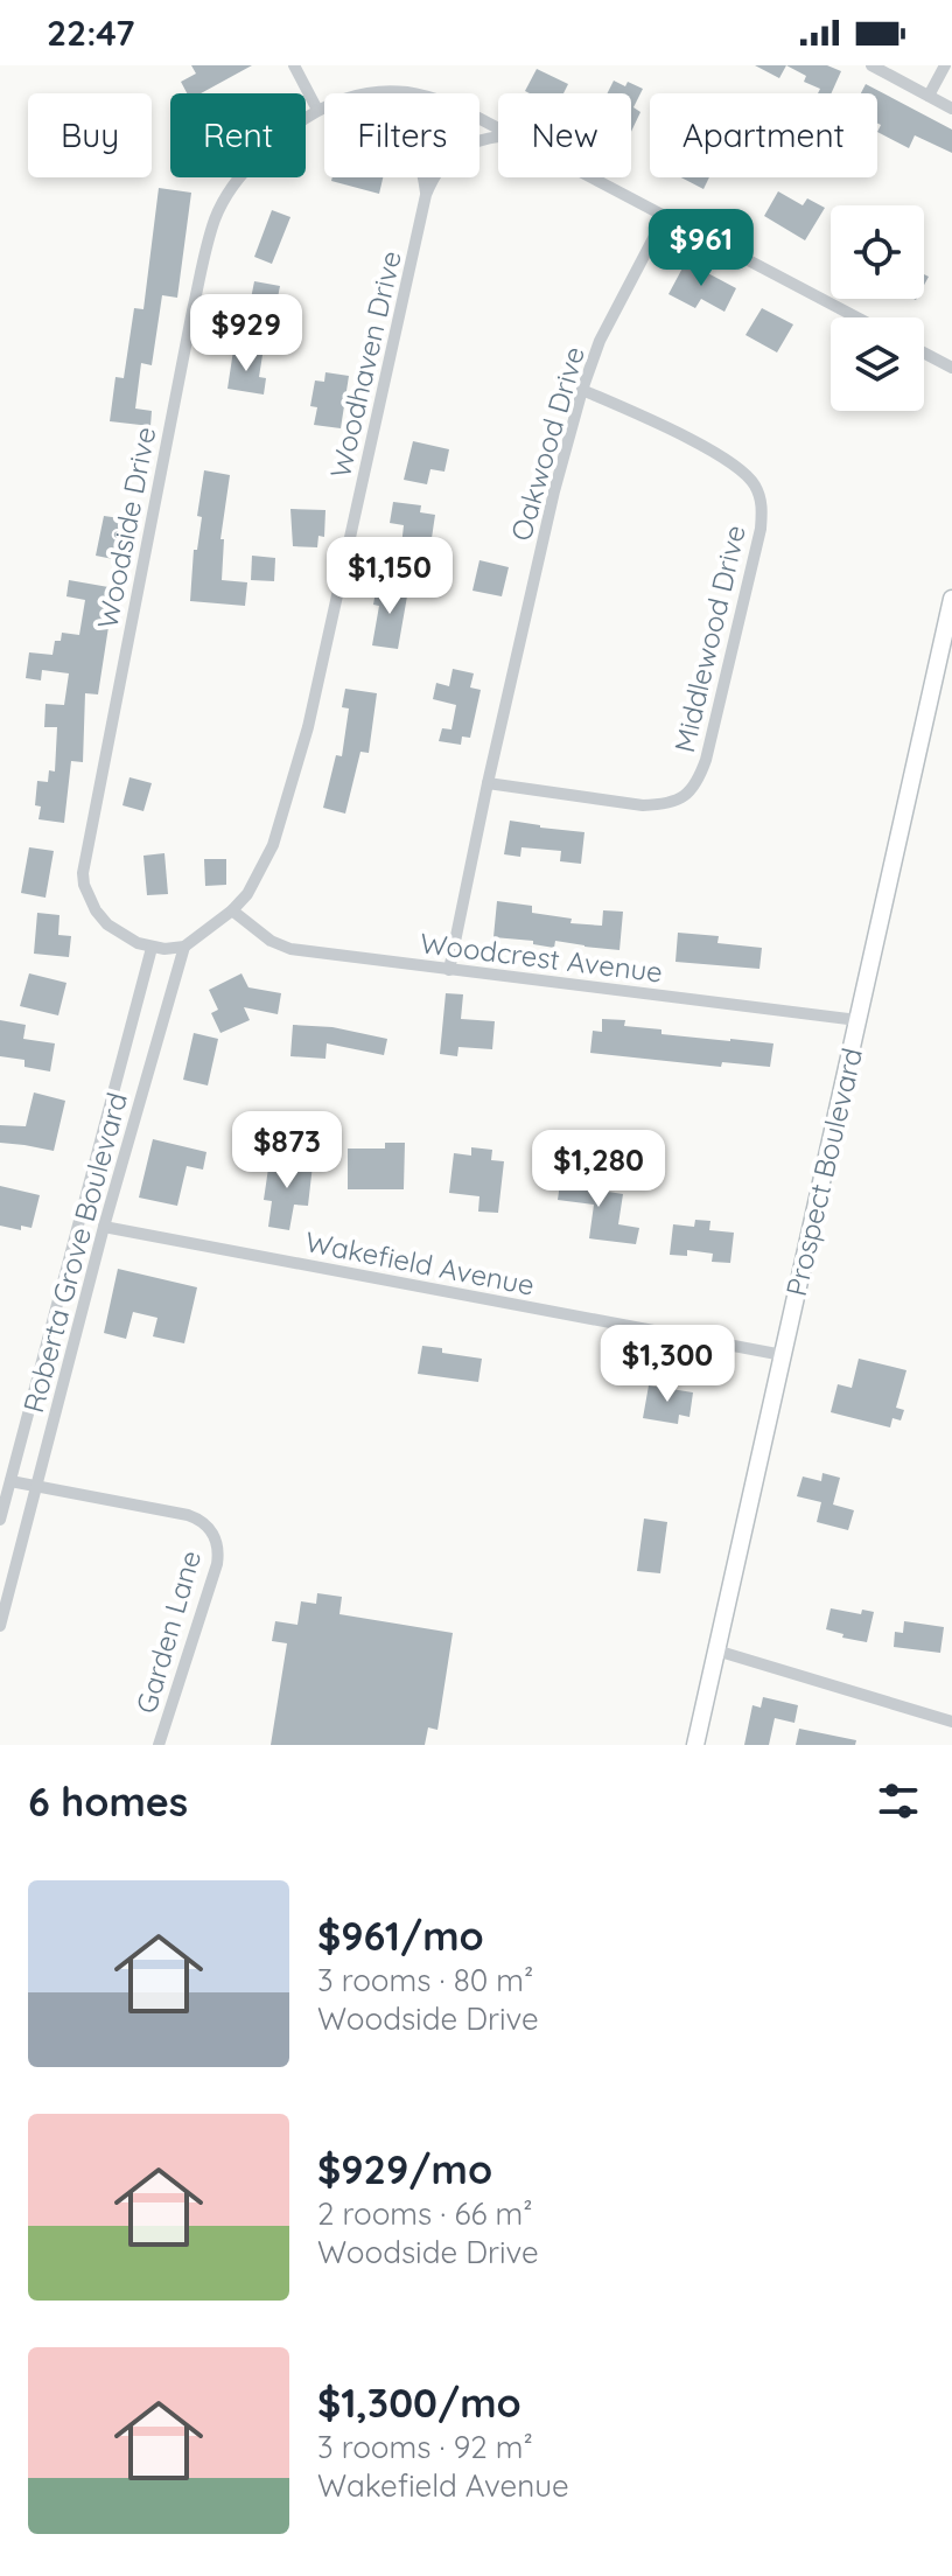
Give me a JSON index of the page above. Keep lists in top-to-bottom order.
{
  "streets": {
    "main road": ["Prospect Boulevard"],
    "street": [
      "Woodhaven Drive",
      "Oakwood Drive",
      "Woodside Drive",
      "Middlewood Drive",
      "Woodcrest Avenue",
      "Roberta Grove Boulevard",
      "Wakefield Avenue",
      "Garden Lane"
    ]
  },
  "crossings": [
    ["Woodhaven Drive", "Woodside Drive"],
    ["Woodhaven Drive", "Woodcrest Avenue"],
    ["Woodhaven Drive", "Roberta Grove Boulevard"],
    ["Oakwood Drive", "Woodside Drive"],
    ["Oakwood Drive", "Middlewood Drive"],
    ["Oakwood Drive", "Woodcrest Avenue"],
    ["Woodside Drive", "Roberta Grove Boulevard"],
    ["Woodcrest Avenue", "Prospect Boulevard"],
    ["Prospect Boulevard", "Wakefield Avenue"],
    ["Roberta Grove Boulevard", "Wakefield Avenue"],
    ["Roberta Grove Boulevard", "Garden Lane"]
  ],
  "page": {
    "status": "22:47",
    "chip": [
      "Buy",
      "Rent",
      "Filters",
      "New",
      "Apartment"
    ],
    "price": [
      "$961",
      "$929",
      "$1,150",
      "$873",
      "$1,280",
      "$1,300"
    ],
    "heading": "6 homes",
    "list": [
      {
        "name": "$961/mo",
        "note": "3 rooms · 80 m² · Woodside Drive"
      },
      {
        "name": "$929/mo",
        "note": "2 rooms · 66 m² · Woodside Drive"
      },
      {
        "name": "$1,300/mo",
        "note": "3 rooms · 92 m² · Wakefield Avenue"
      }
    ]
  }
}
